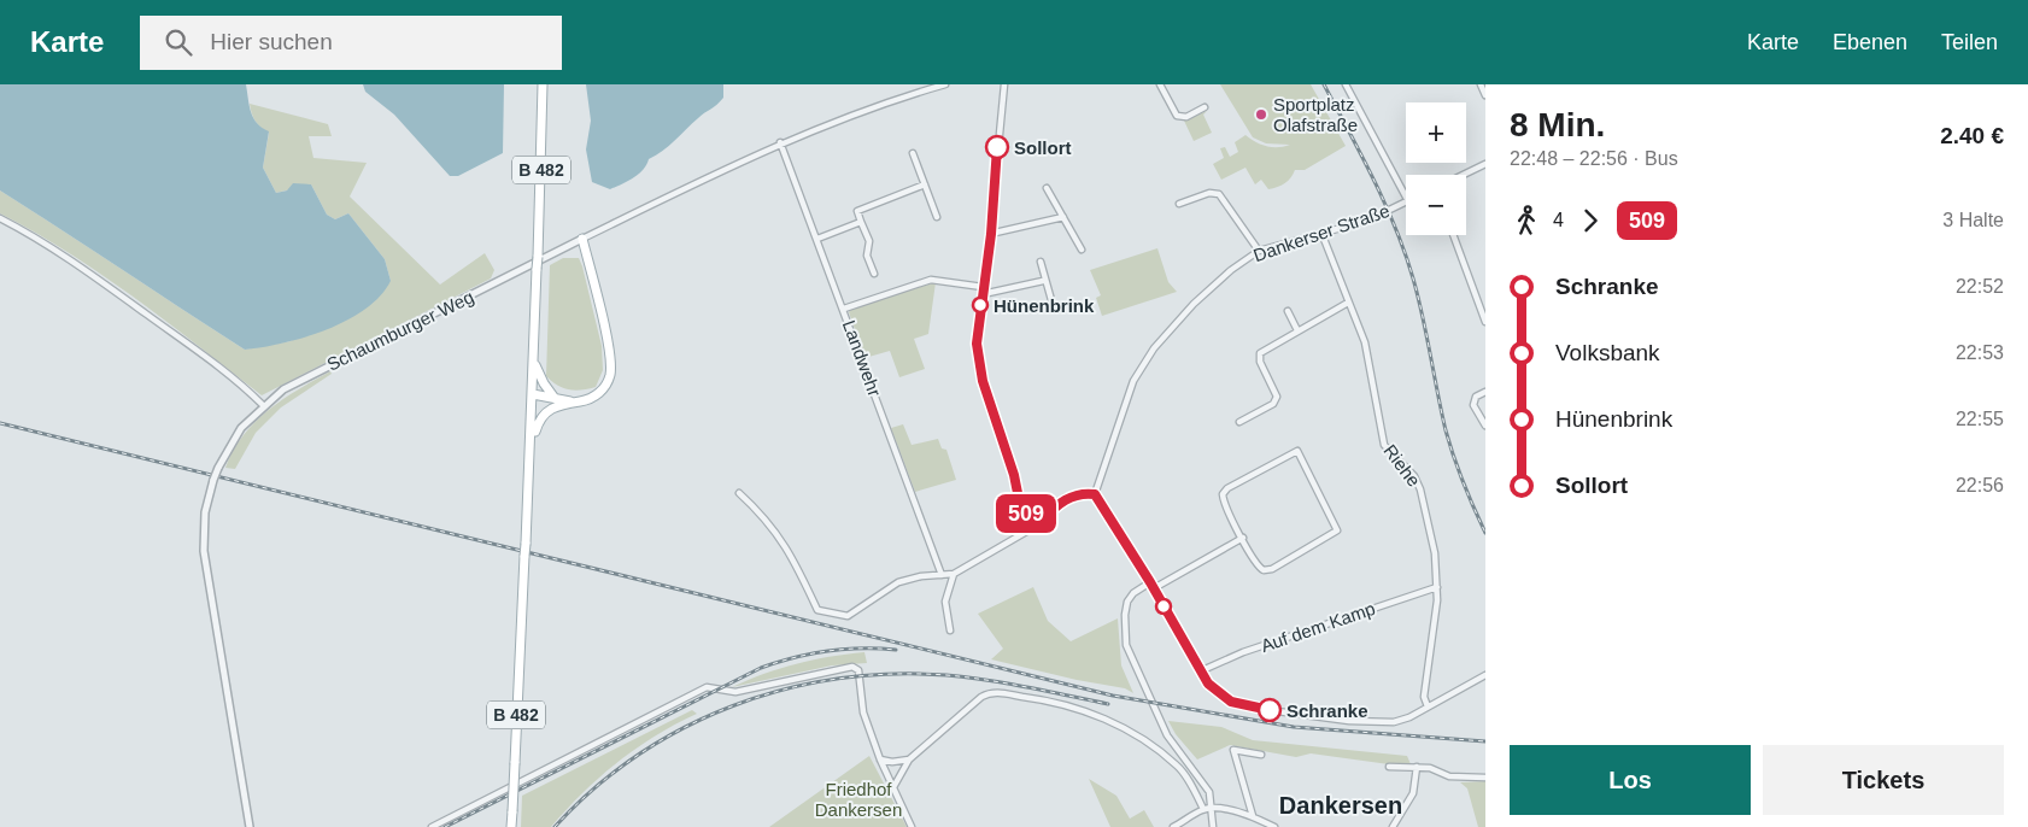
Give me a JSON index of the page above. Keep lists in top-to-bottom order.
{
  "streets": {
    "main road": ["B 482"],
    "street": [
      "Dankerser Straße",
      "Schaumburger Weg",
      "Landwehr",
      "Riehe",
      "Auf dem Kamp"
    ]
  },
  "crossings": [
    ["Dankerser Straße", "Riehe"],
    ["Schaumburger Weg", "Landwehr"],
    ["Riehe", "Auf dem Kamp"]
  ],
  "districts": ["Dankersen"],
  "parks": ["Friedhof Dankersen"],
  "places": [
    "Sportplatz Olafstraße",
    "Sollort",
    "Hünenbrink",
    "Schranke"
  ],
  "lines": ["bus line 509"],
  "page": {
    "header": "Karte",
    "search": "Hier suchen",
    "nav": ["Karte", "Ebenen", "Teilen"],
    "on_map": "509",
    "heading": ["8 Min.", "22:48 – 22:56 · Bus", "2.40 €"],
    "map_buttons": ["+", "−"],
    "legs": ["4", "509", "3 Halte"],
    "list": [
      {
        "name": "Schranke",
        "value": "22:52"
      },
      {
        "name": "Volksbank",
        "value": "22:53"
      },
      {
        "name": "Hünenbrink",
        "value": "22:55"
      },
      {
        "name": "Sollort",
        "value": "22:56"
      }
    ],
    "buttons": ["Los", "Tickets"]
  }
}
